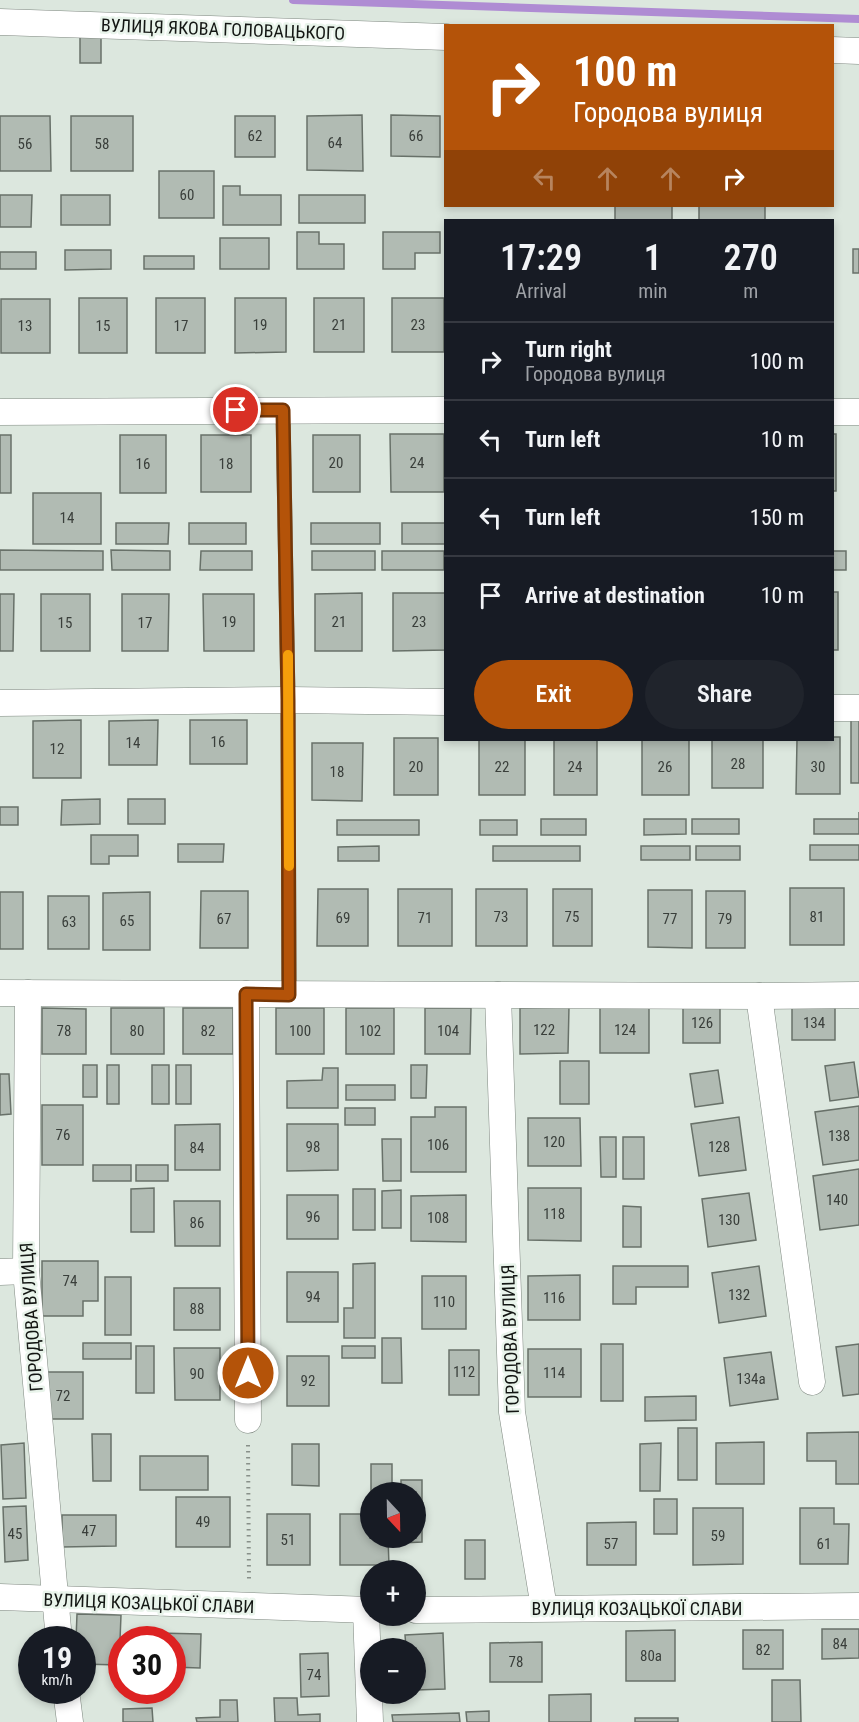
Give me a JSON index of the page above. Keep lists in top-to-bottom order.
{
  "streets": {
    "street": ["ВУЛИЦЯ ЯКОВА ГОЛОВАЦЬКОГО", "ГОРОДОВА ВУЛИЦЯ", "ВУЛИЦЯ КОЗАЦЬКОЇ СЛАВИ"]
  },
  "crossings": [
    ["ГОРОДОВА ВУЛИЦЯ", "ВУЛИЦЯ КОЗАЦЬКОЇ СЛАВИ"]
  ],
  "house_numbers": [
    "62",
    "66",
    "64",
    "56",
    "58",
    "60",
    "19",
    "21",
    "23",
    "13",
    "15",
    "17",
    "20",
    "24",
    "16",
    "18",
    "14",
    "19",
    "21",
    "23",
    "15",
    "17",
    "16",
    "14",
    "12",
    "28",
    "20",
    "22",
    "24",
    "26",
    "30",
    "18",
    "73",
    "75",
    "81",
    "69",
    "71",
    "67",
    "77",
    "79",
    "65",
    "63",
    "126",
    "134",
    "122",
    "124",
    "78",
    "80",
    "82",
    "100",
    "102",
    "104",
    "76",
    "138",
    "120",
    "106",
    "98",
    "128",
    "84",
    "140",
    "118",
    "96",
    "108",
    "130",
    "86",
    "74",
    "132",
    "94",
    "116",
    "110",
    "88",
    "112",
    "114",
    "90",
    "134а",
    "92",
    "72",
    "49",
    "47",
    "45",
    "59",
    "51",
    "57",
    "61",
    "84",
    "82",
    "80а",
    "78",
    "74"
  ],
  "north": "bottom",
  "page": {
    "turn": ["100 m", "Городова вулиця"],
    "eta": [
      "17:29",
      "Arrival",
      "1",
      "min",
      "270",
      "m"
    ],
    "list": [
      {
        "name": "Turn right",
        "note": "Городова вулиця",
        "value": "100 m"
      },
      {
        "name": "Turn left",
        "value": "10 m"
      },
      {
        "name": "Turn left",
        "value": "150 m"
      },
      {
        "name": "Arrive at destination",
        "value": "10 m"
      }
    ],
    "buttons": ["Exit", "Share"],
    "map_buttons": ["+", "−"],
    "speed": "19 km/h",
    "limit": "30"
  }
}
